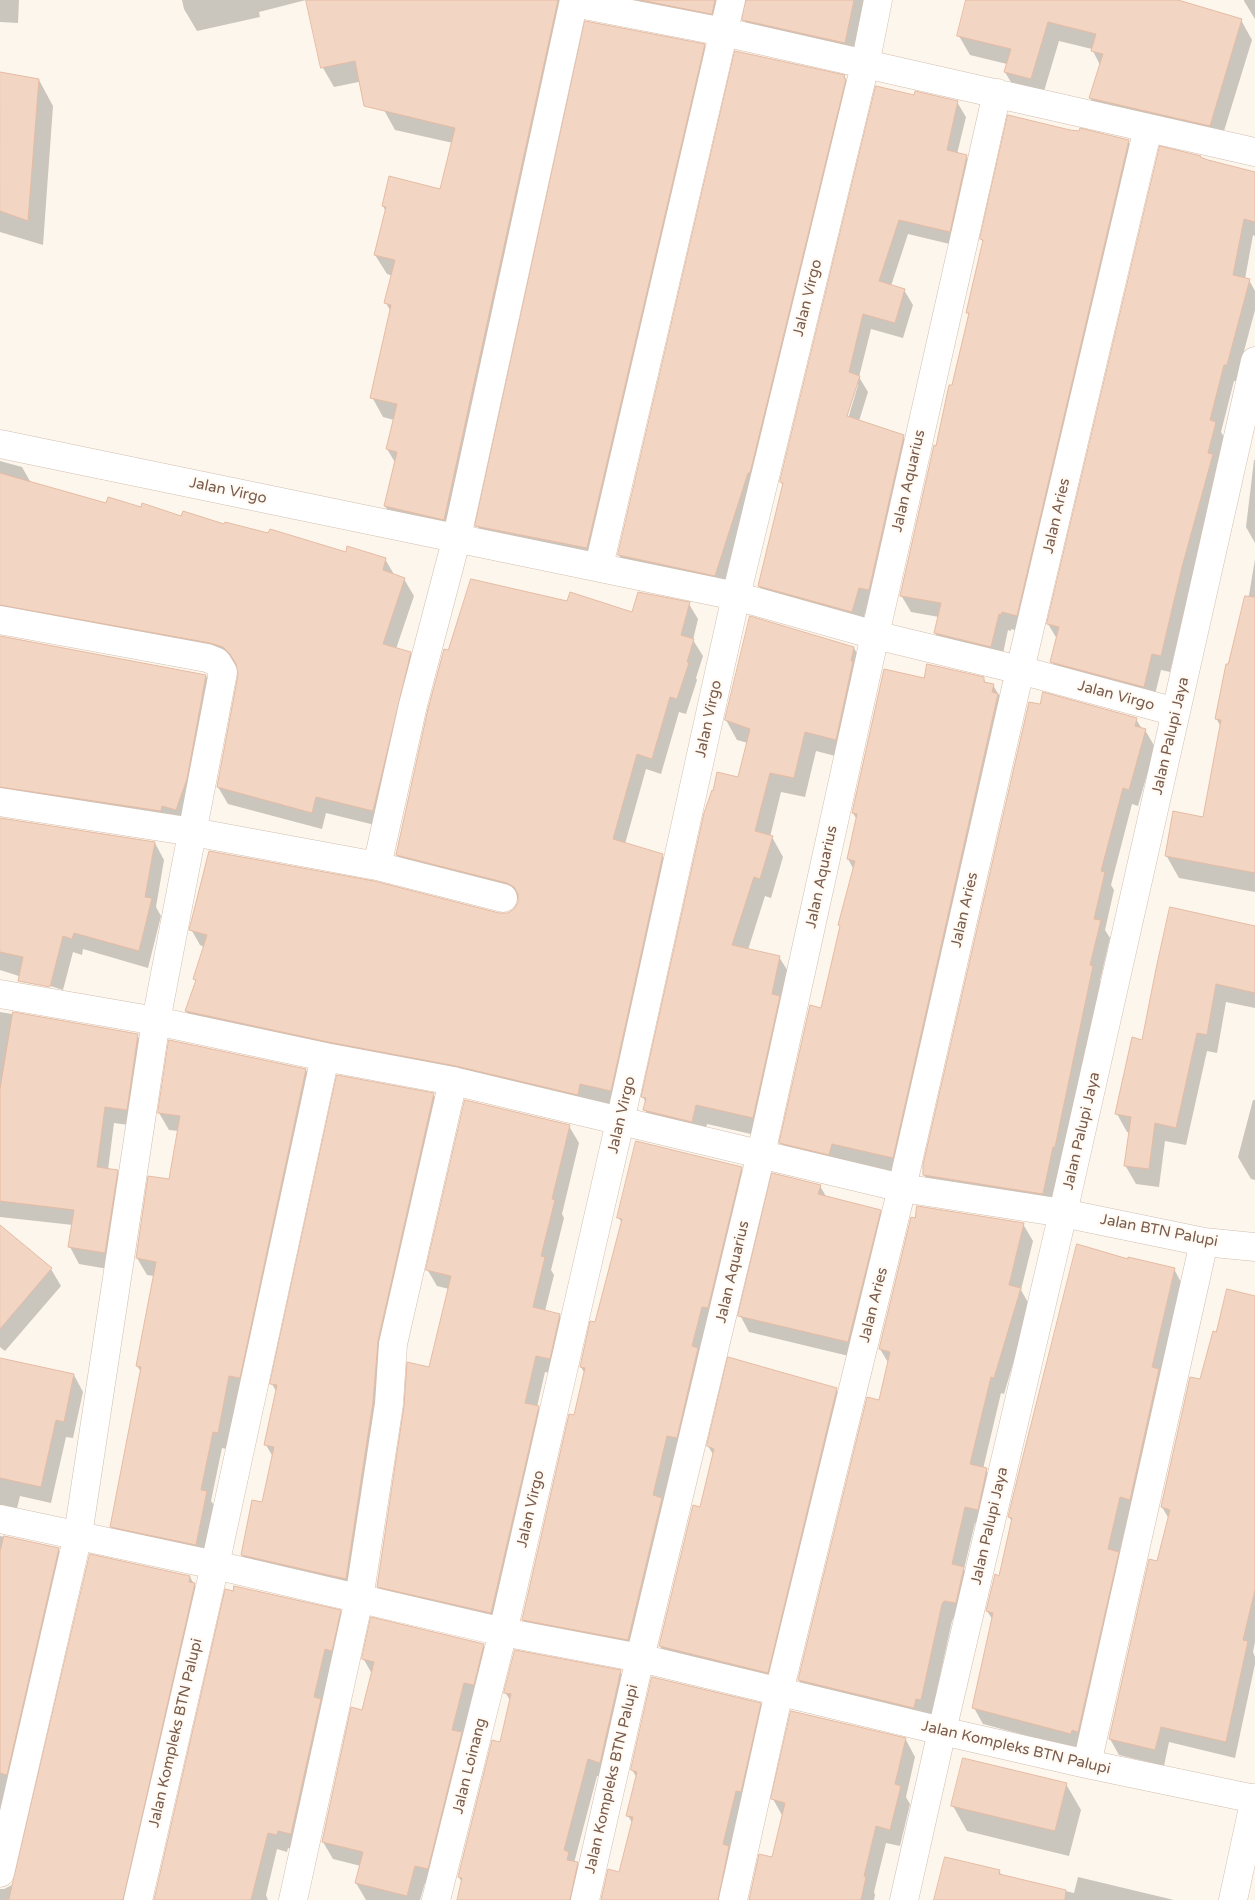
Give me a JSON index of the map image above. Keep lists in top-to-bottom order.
{
  "streets": {
    "street": [
      "Jalan Virgo",
      "Jalan Aquarius",
      "Jalan Aries",
      "Jalan Palupi Jaya",
      "Jalan BTN Palupi",
      "Jalan Kompleks BTN Palupi",
      "Jalan Loinang"
    ]
  },
  "crossings": [
    ["Jalan Virgo", "Jalan Aquarius"],
    ["Jalan Virgo", "Jalan Aries"],
    ["Jalan Virgo", "Jalan Palupi Jaya"],
    ["Jalan Virgo", "Jalan BTN Palupi"],
    ["Jalan Virgo", "Jalan Kompleks BTN Palupi"],
    ["Jalan Virgo", "Jalan Loinang"],
    ["Jalan Aquarius", "Jalan BTN Palupi"],
    ["Jalan Aquarius", "Jalan Kompleks BTN Palupi"],
    ["Jalan Aries", "Jalan BTN Palupi"],
    ["Jalan Aries", "Jalan Kompleks BTN Palupi"],
    ["Jalan Palupi Jaya", "Jalan BTN Palupi"],
    ["Jalan Palupi Jaya", "Jalan Kompleks BTN Palupi"],
    ["Jalan Kompleks BTN Palupi", "Jalan Loinang"]
  ]
}
